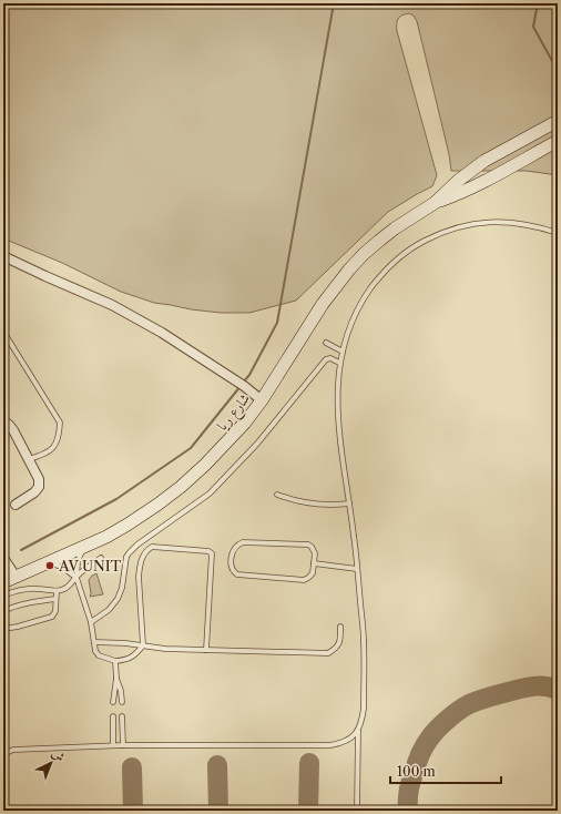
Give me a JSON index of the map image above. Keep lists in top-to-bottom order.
{
  "streets": {
    "main road": ["شارع ريا"]
  },
  "places": ["AV UNIT"],
  "scale_bar": "100 m",
  "north": "top right"
}
